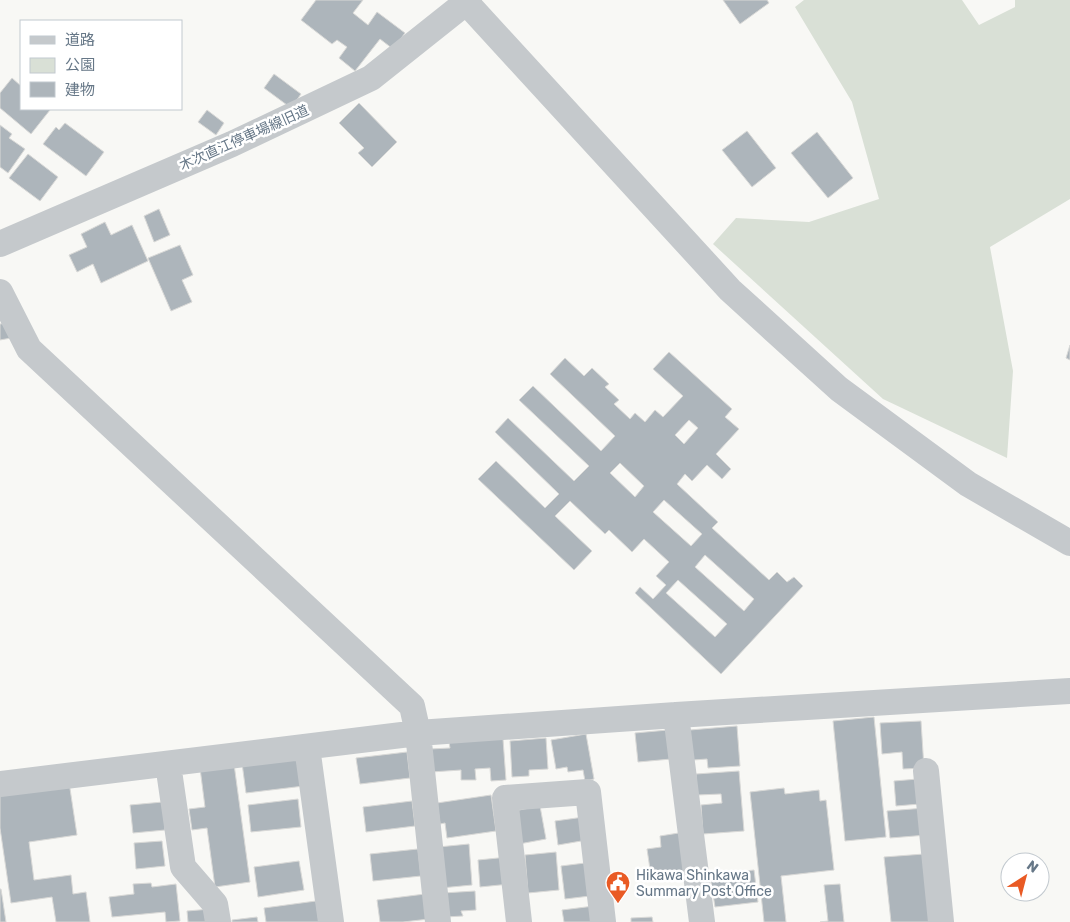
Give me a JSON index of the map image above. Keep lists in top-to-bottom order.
{
  "streets": {
    "street": ["木次直江停車場線旧道"]
  },
  "places": {
    "public building": ["Hikawa Shinkawa Summary Post Office"]
  },
  "legend": ["道路", "公園", "建物"],
  "north": "top right"
}
